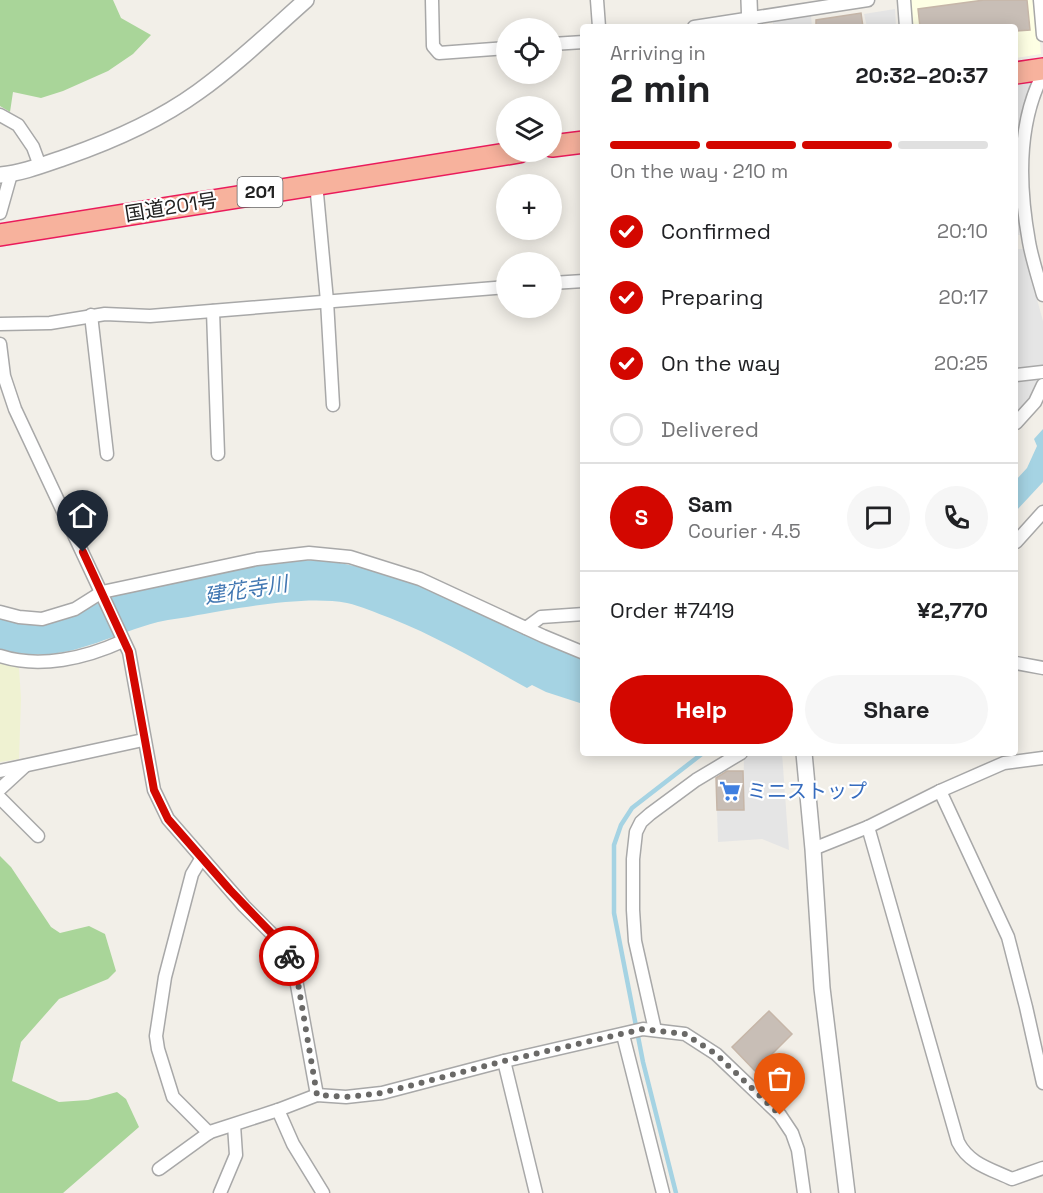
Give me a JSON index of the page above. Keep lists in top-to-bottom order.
{
  "streets": {
    "highway": ["201", "国道201号"]
  },
  "water": ["建花寺川"],
  "places": {
    "supermarket": ["ミニストップ"]
  },
  "page": {
    "map_buttons": ["+", "−"],
    "heading": ["2 min", "Arriving in", "20:32–20:37"],
    "panel": [
      "Sam",
      "Courier · 4.5",
      "Order #7419",
      "¥2,770"
    ],
    "bar": "On the way · 210 m",
    "list": [
      ["Confirmed", "20:10"],
      ["Preparing", "20:17"],
      ["On the way", "20:25"],
      "Delivered"
    ],
    "round": "S",
    "buttons": ["Help", "Share"]
  }
}
